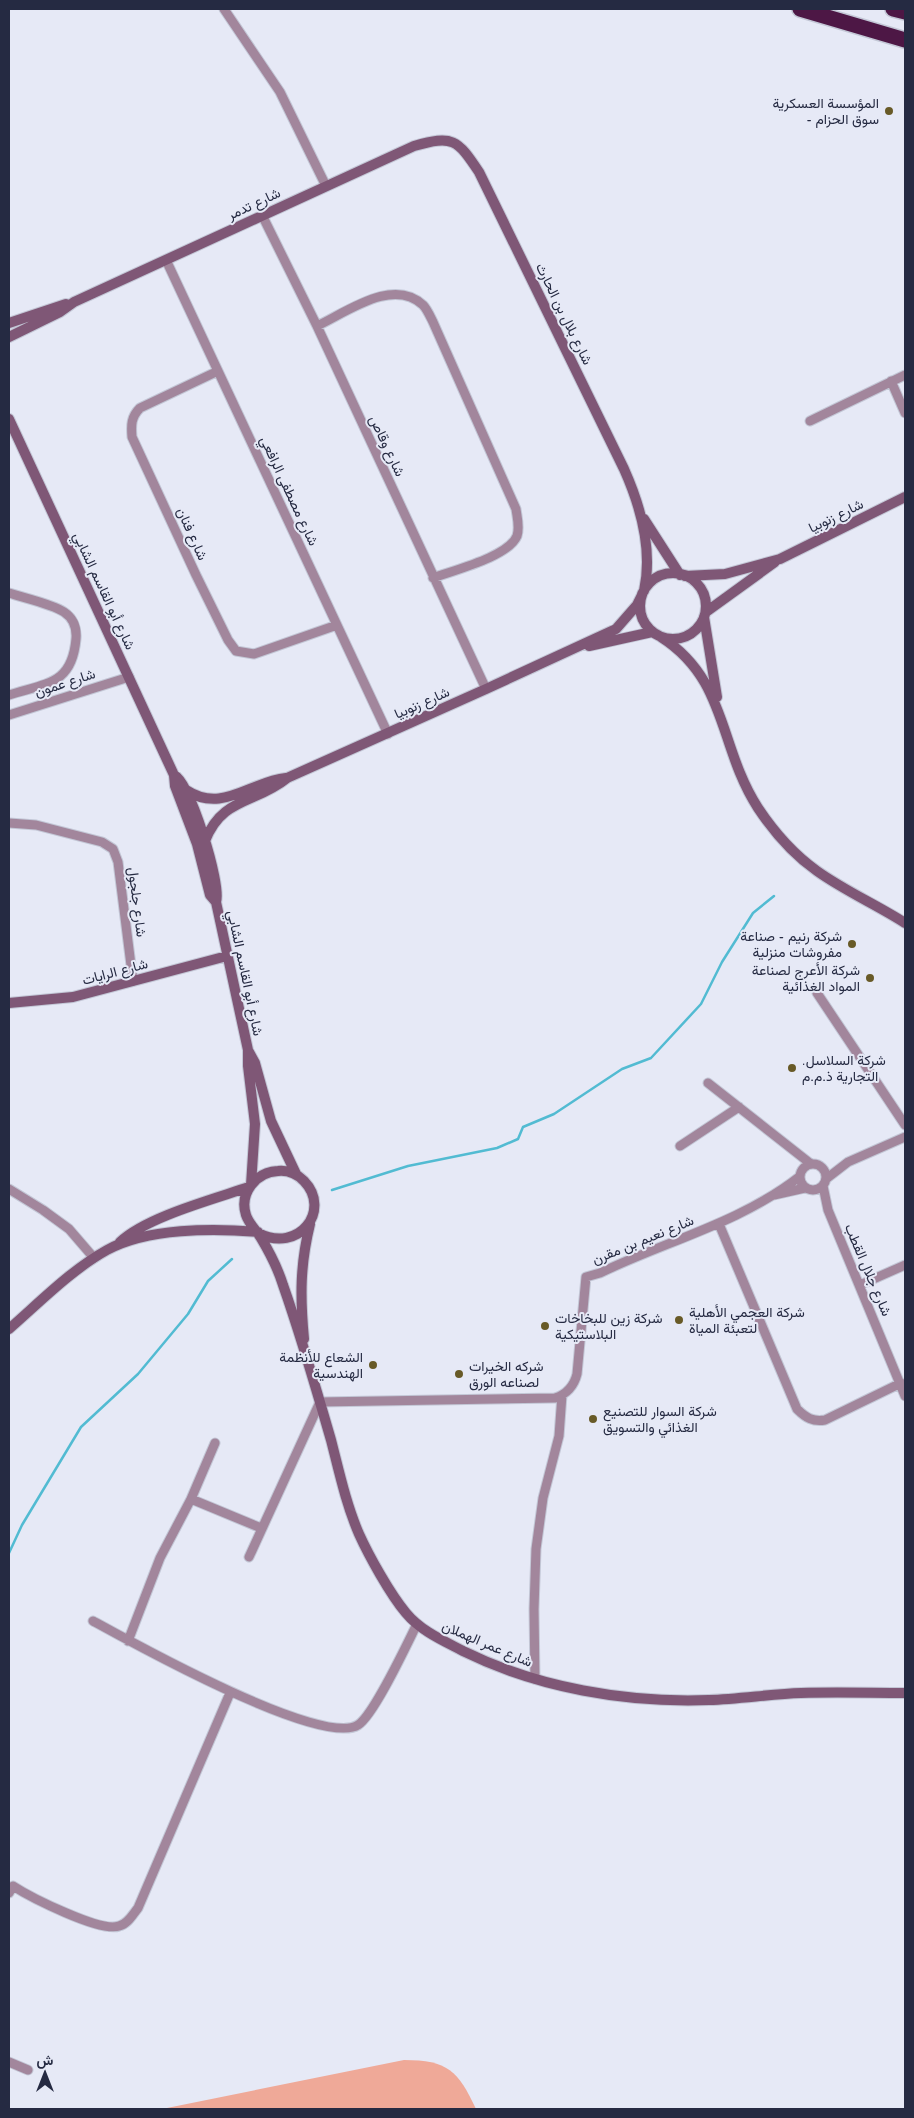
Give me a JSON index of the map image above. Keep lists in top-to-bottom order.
{
  "streets": {
    "street": [
      "شارع تدمر",
      "شارع بلال بن الحارث",
      "شارع وقاص",
      "شارع مصطفى الرافعي",
      "شارع زنوبيا",
      "شارع فنان",
      "شارع أبو القاسم الشابي",
      "شارع عمون",
      "شارع جلجول",
      "شارع الرايات",
      "شارع نعيم بن مقرن",
      "شارع جلال القطب",
      "شارع عمر الهملان"
    ]
  },
  "crossings": [
    ["شارع تدمر", "شارع بلال بن الحارث"],
    ["شارع تدمر", "شارع وقاص"],
    ["شارع تدمر", "شارع مصطفى الرافعي"],
    ["شارع بلال بن الحارث", "شارع زنوبيا"],
    ["شارع وقاص", "شارع زنوبيا"],
    ["شارع مصطفى الرافعي", "شارع زنوبيا"],
    ["شارع مصطفى الرافعي", "شارع فنان"],
    ["شارع زنوبيا", "شارع أبو القاسم الشابي"],
    ["شارع أبو القاسم الشابي", "شارع عمون"],
    ["شارع أبو القاسم الشابي", "شارع الرايات"],
    ["شارع أبو القاسم الشابي", "شارع عمر الهملان"],
    ["شارع جلجول", "شارع الرايات"],
    ["شارع نعيم بن مقرن", "شارع جلال القطب"]
  ],
  "places": [
    "المؤسسة العسكرية - سوق الحزام",
    "شركة رنيم - صناعة مفروشات منزلية",
    "شركة الأعرج لصناعة المواد الغذائية",
    ".شركة السلاسل التجارية ذ.م.م",
    "شركة العجمي الأهلية لتعبئة المياة",
    "شركة زين للبخاخات البلاستيكية",
    "الشعاع للأنظمة الهندسية",
    "شركه الخيرات لصناعه الورق",
    "شركة السوار للتصنيع الغذائي والتسويق"
  ],
  "north": "top"
}
